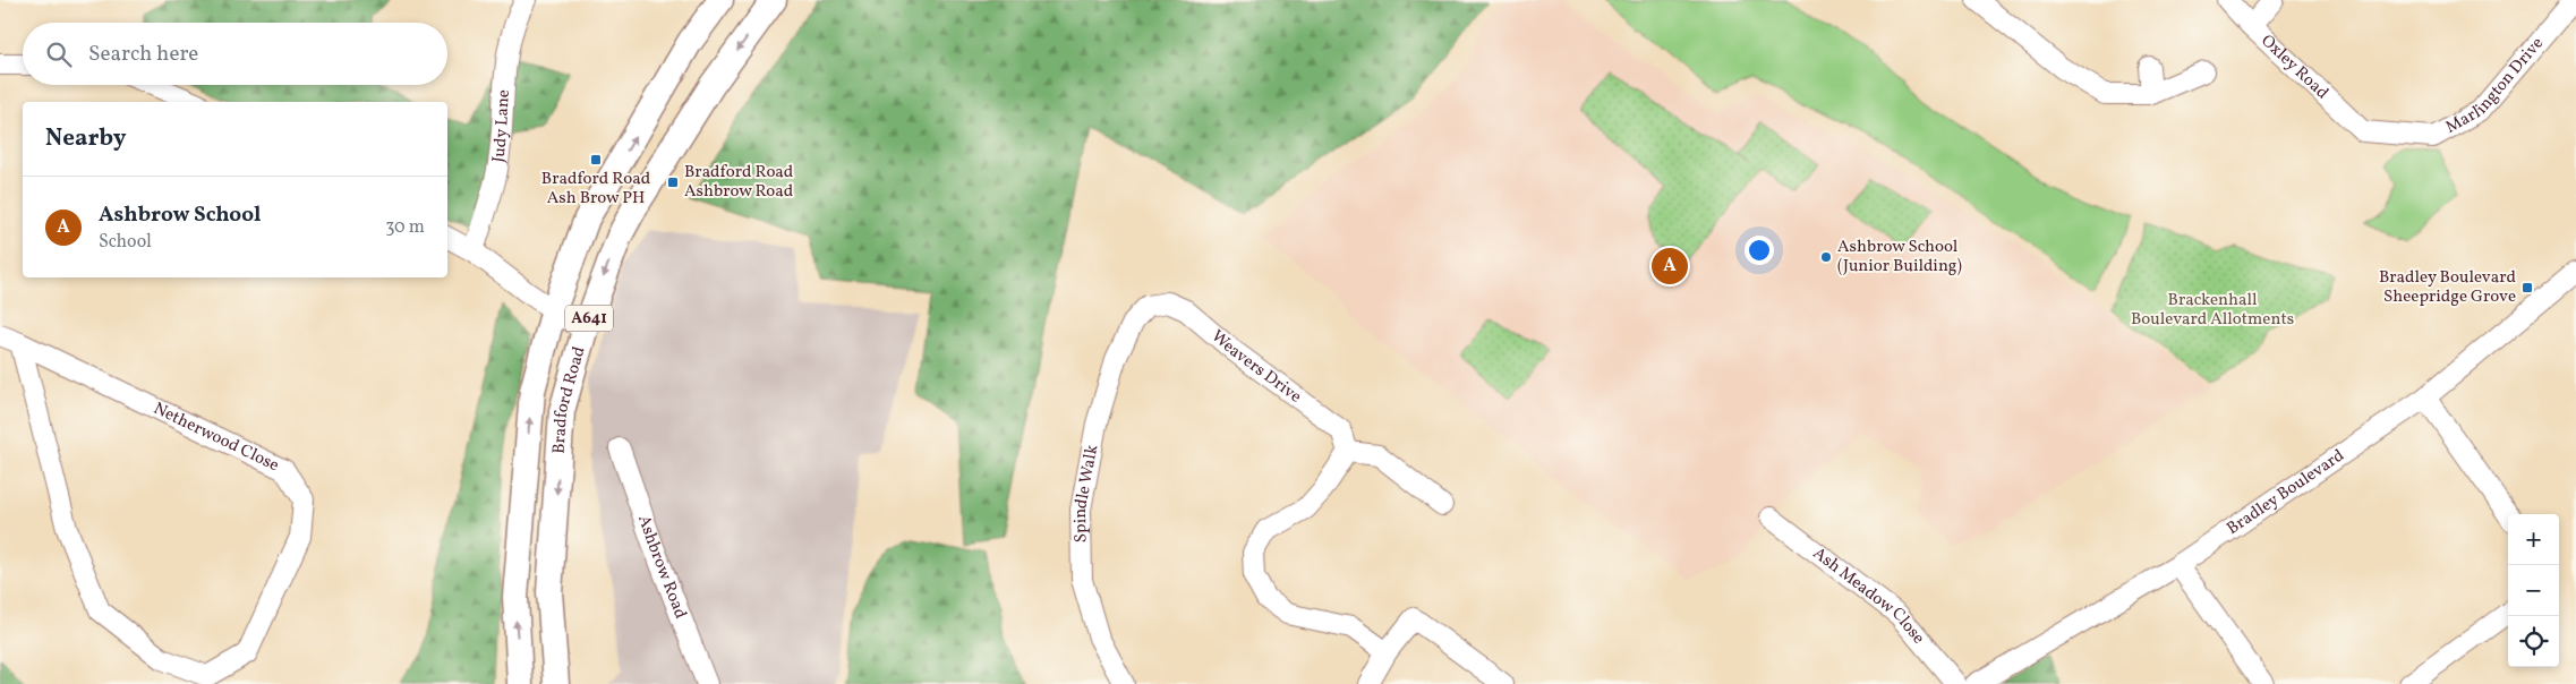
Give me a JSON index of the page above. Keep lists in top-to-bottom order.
{
  "streets": {
    "main road": ["A641", "Bradford Road"],
    "street": [
      "Oxley Road",
      "Marlington Drive",
      "Judy Lane",
      "Weavers Drive",
      "Netherwood Close",
      "Bradley Boulevard",
      "Spindle Walk",
      "Ashbrow Road",
      "Ash Meadow Close"
    ]
  },
  "crossings": [
    ["Oxley Road", "Marlington Drive"],
    ["Weavers Drive", "Spindle Walk"]
  ],
  "parks": ["Brackenhall Boulevard Allotments"],
  "places": {
    "transit": ["Bradford Road Ash Brow PH", "Bradford Road Ashbrow Road", "Bradley Boulevard Sheepridge Grove"],
    "other": ["Ashbrow School (Junior Building)"]
  },
  "page": {
    "search": "Search here",
    "heading": "Nearby",
    "list": [
      {
        "mark": "A",
        "name": "Ashbrow School",
        "note": "School",
        "value": "30 m"
      }
    ],
    "pins": "A",
    "map_buttons": ["+", "−"]
  }
}
